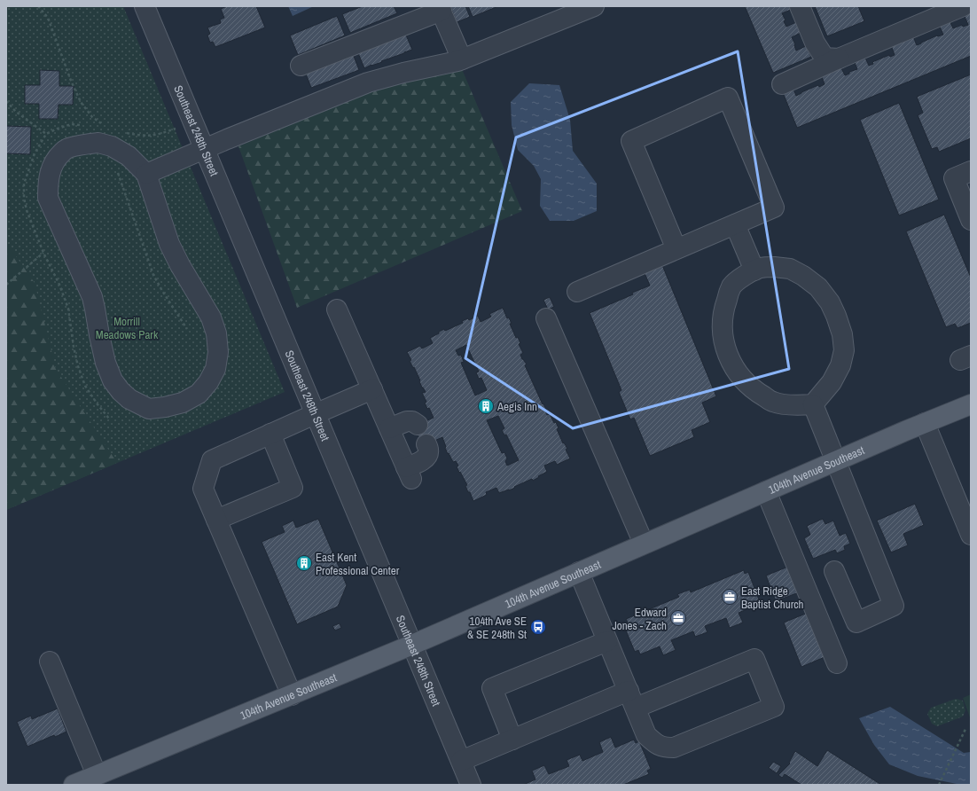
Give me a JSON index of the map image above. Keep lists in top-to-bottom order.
{
  "streets": {
    "main road": ["104th Avenue Southeast"],
    "street": ["Southeast 248th Street"]
  },
  "crossings": [
    ["Southeast 248th Street", "104th Avenue Southeast"]
  ],
  "parks": ["Morrill Meadows Park"],
  "places": {
    "building": ["Aegis Inn", "East Kent Professional Center"],
    "office": ["East Ridge Baptist Church", "Edward Jones - Zach"],
    "bus stop": ["104th Ave SE & SE 248th St"]
  }
}
